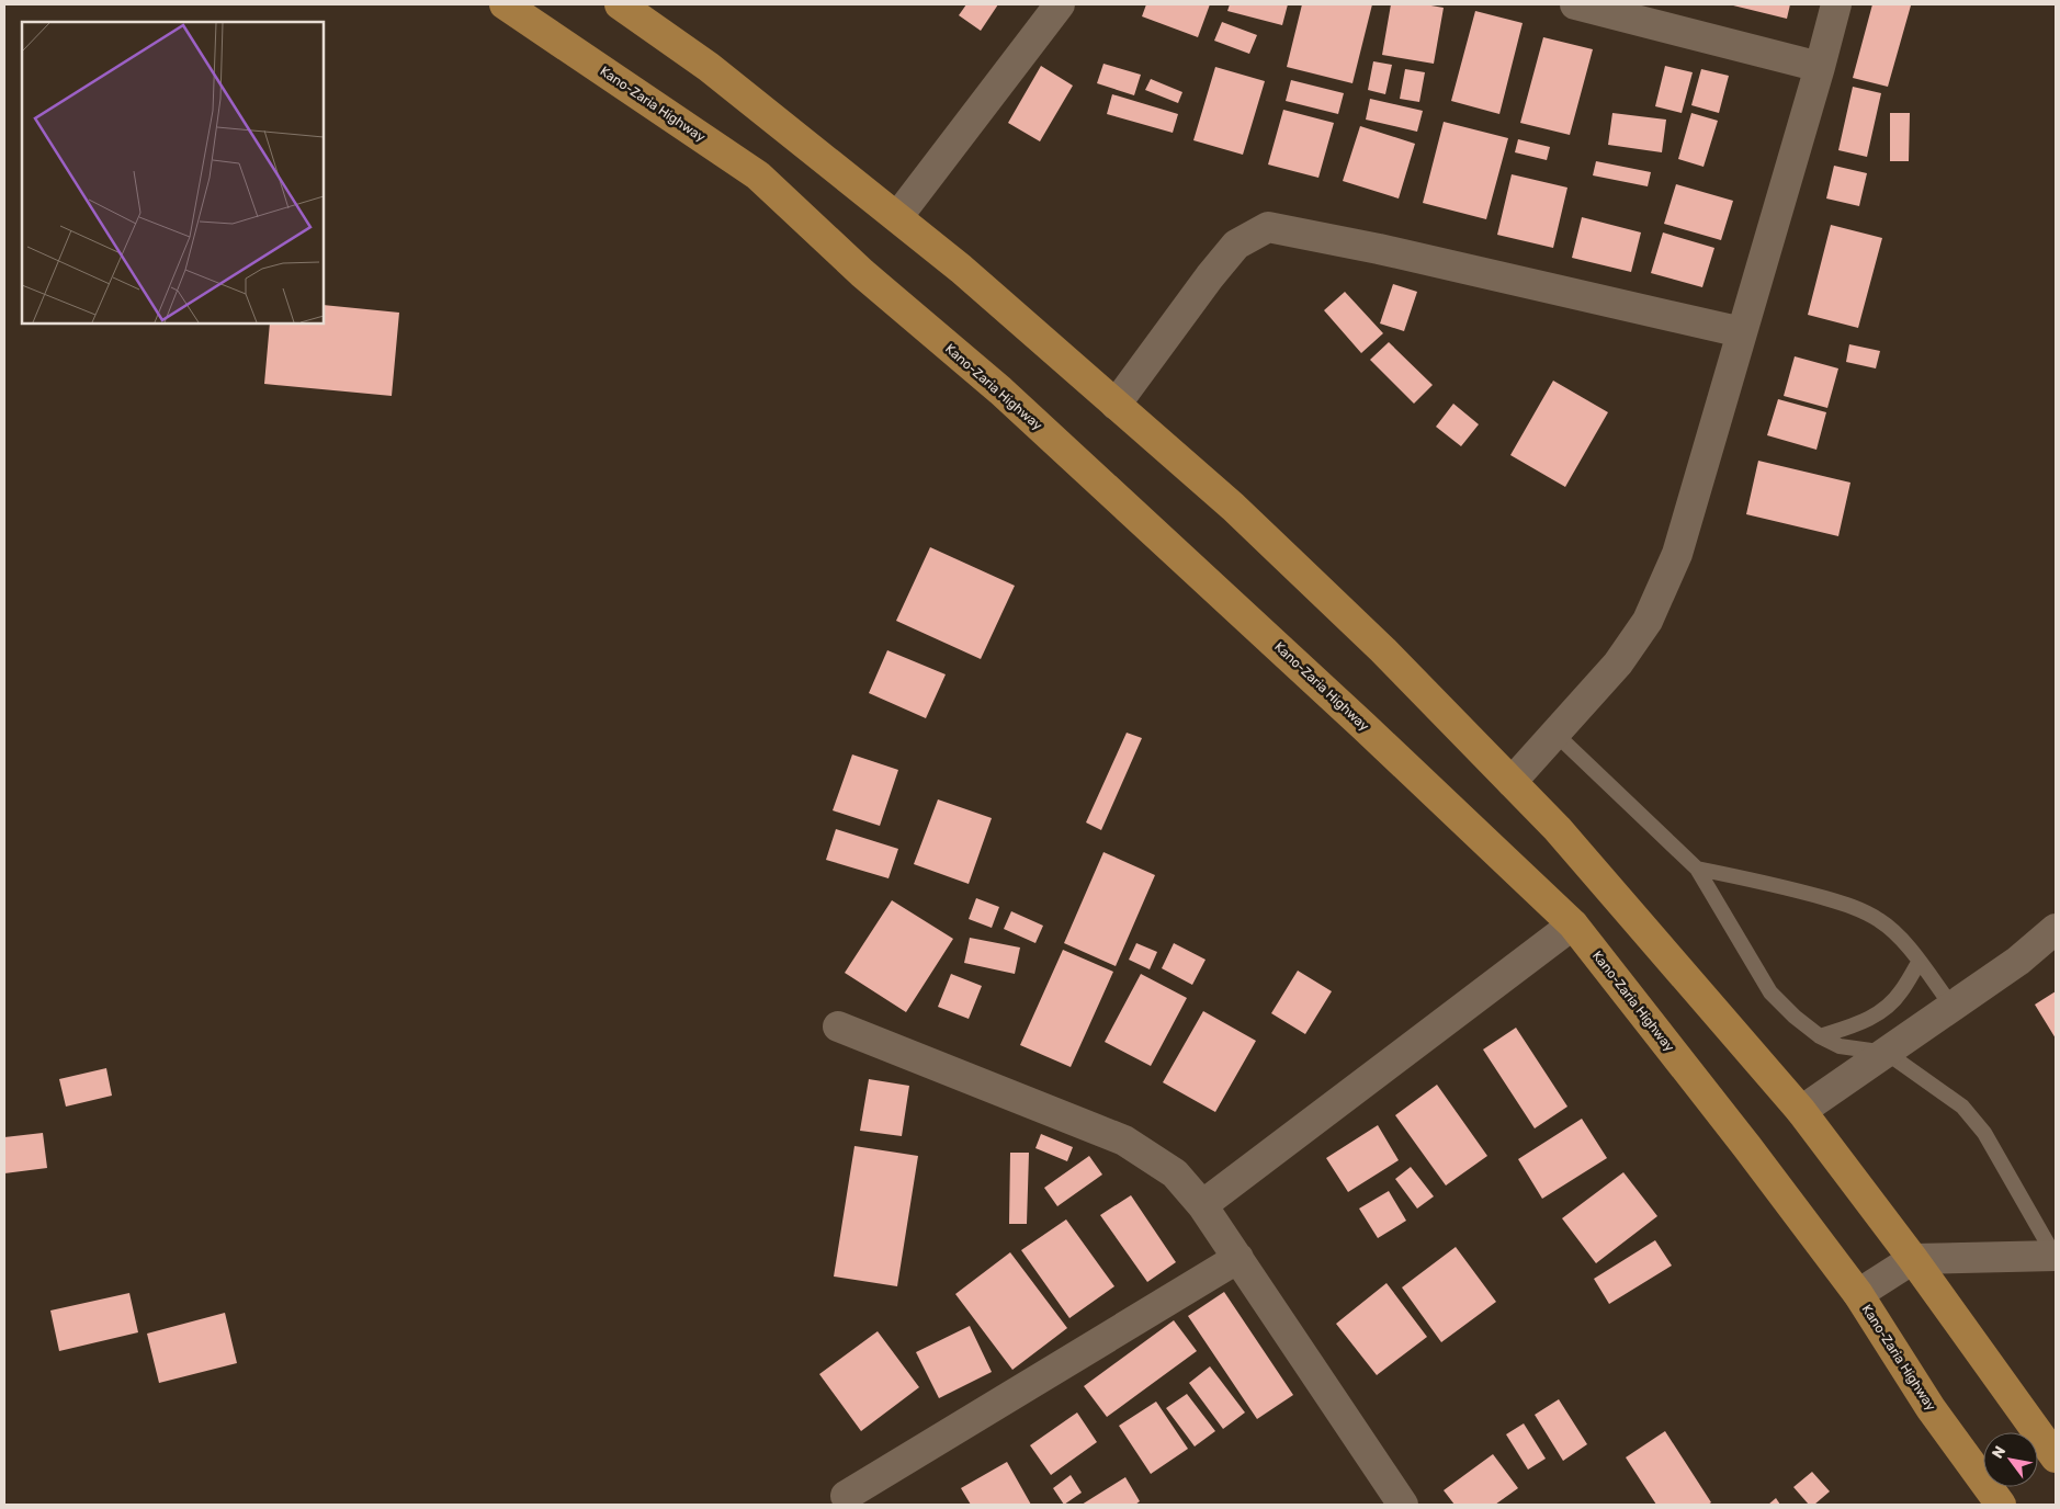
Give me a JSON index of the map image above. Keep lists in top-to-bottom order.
{
  "streets": {
    "highway": ["Kano-Zaria Highway"]
  },
  "north": "top left"
}
